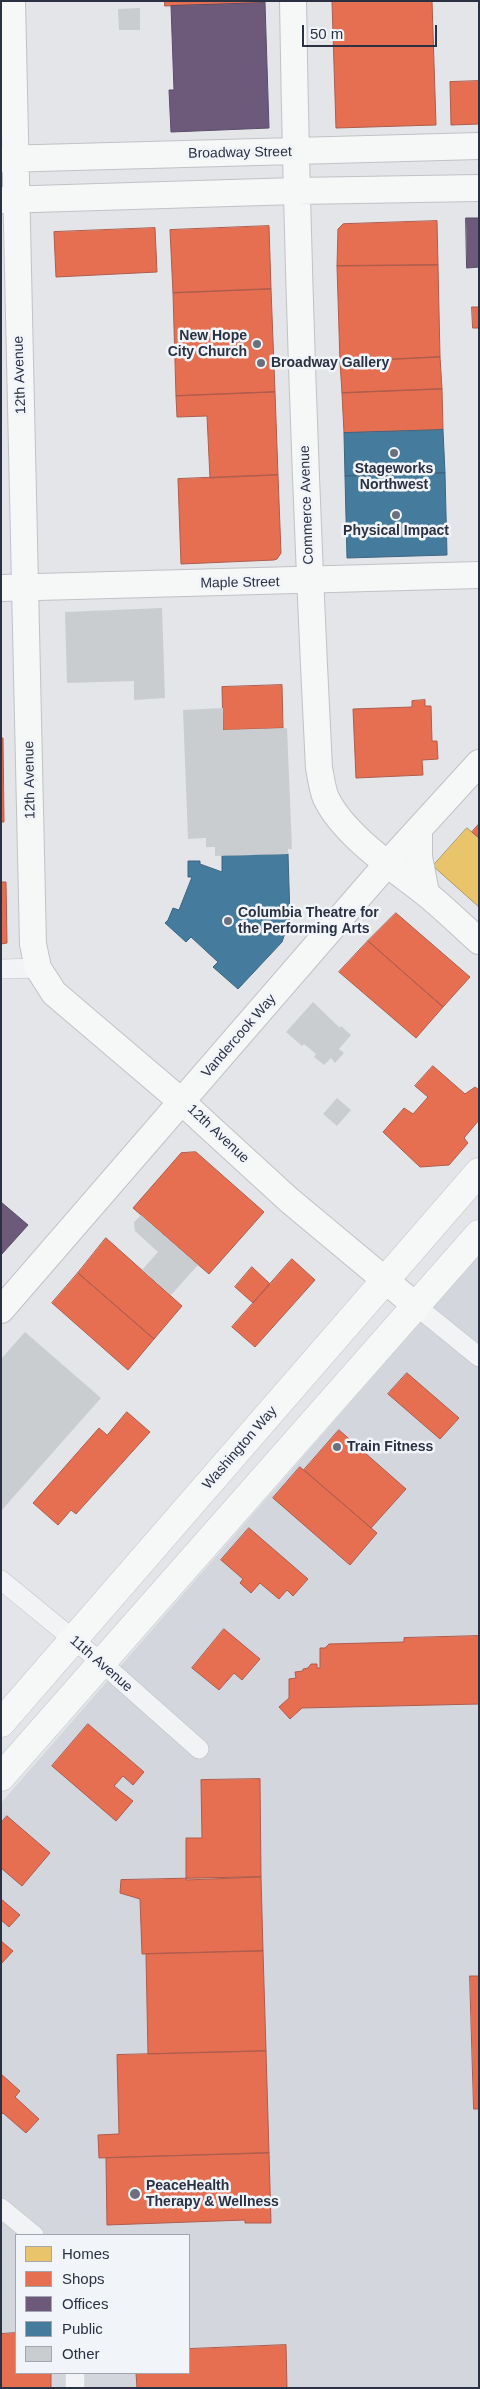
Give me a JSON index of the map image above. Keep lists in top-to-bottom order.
{
  "streets": {
    "main road": ["Washington Way"],
    "street": [
      "Broadway Street",
      "12th Avenue",
      "Commerce Avenue",
      "Maple Street",
      "Vandercook Way",
      "11th Avenue"
    ]
  },
  "crossings": [
    ["Broadway Street", "12th Avenue"],
    ["Broadway Street", "Commerce Avenue"],
    ["12th Avenue", "Maple Street"],
    ["12th Avenue", "Vandercook Way"],
    ["12th Avenue", "Washington Way"],
    ["Commerce Avenue", "Maple Street"],
    ["Commerce Avenue", "Vandercook Way"],
    ["Washington Way", "11th Avenue"]
  ],
  "places": [
    "New Hope City Church",
    "Broadway Gallery",
    "Stageworks Northwest",
    "Physical Impact",
    "Columbia Theatre for the Performing Arts",
    "Train Fitness",
    "PeaceHealth Therapy & Wellness"
  ],
  "legend": [
    "Homes",
    "Shops",
    "Offices",
    "Public",
    "Other"
  ],
  "scale_bar": "50 m"
}
